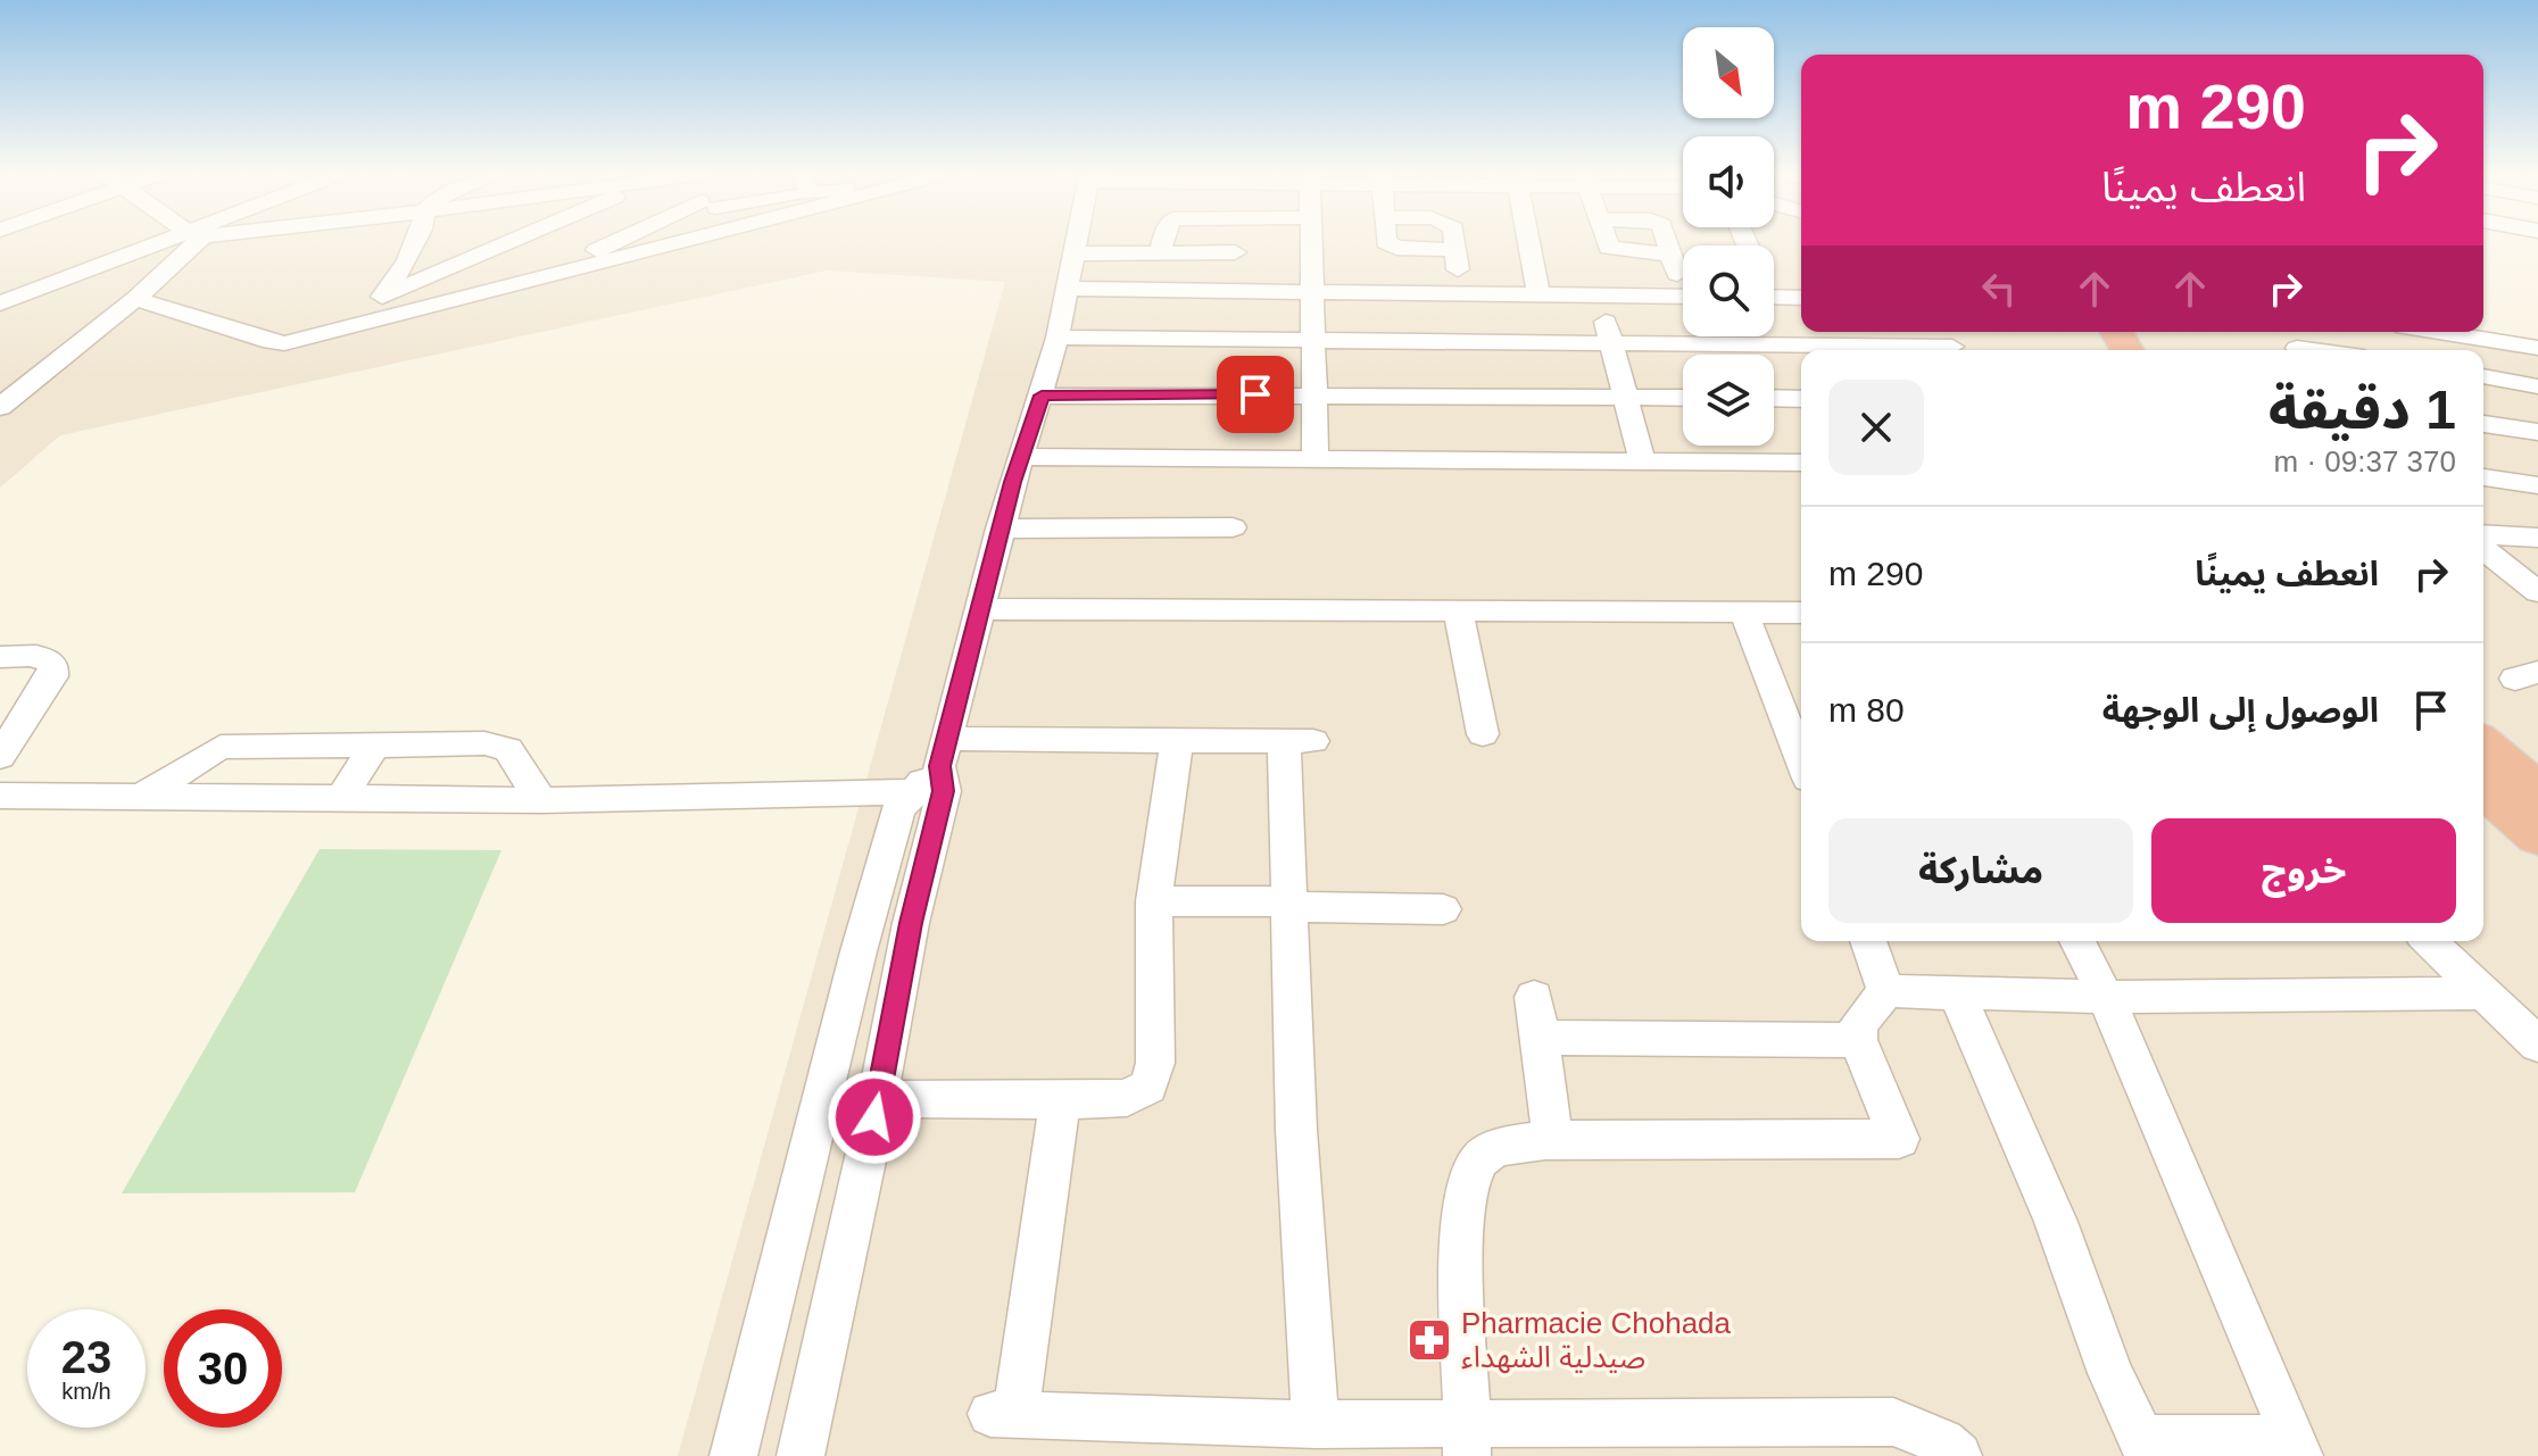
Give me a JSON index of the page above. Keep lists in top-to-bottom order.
{
  "places": {
    "pharmacy": ["Pharmacie Chohada صيدلية الشهداء"]
  },
  "north": "bottom right",
  "page": {
    "turn": ["290 m", "انعطف يمينًا"],
    "heading": ["1 دقيقة", "370 m · 09:37"],
    "list": [
      {
        "name": "انعطف يمينًا",
        "value": "290 m"
      },
      {
        "name": "الوصول إلى الوجهة",
        "value": "80 m"
      }
    ],
    "buttons": ["خروج", "مشاركة"],
    "speed": "23 km/h",
    "limit": "30"
  }
}
